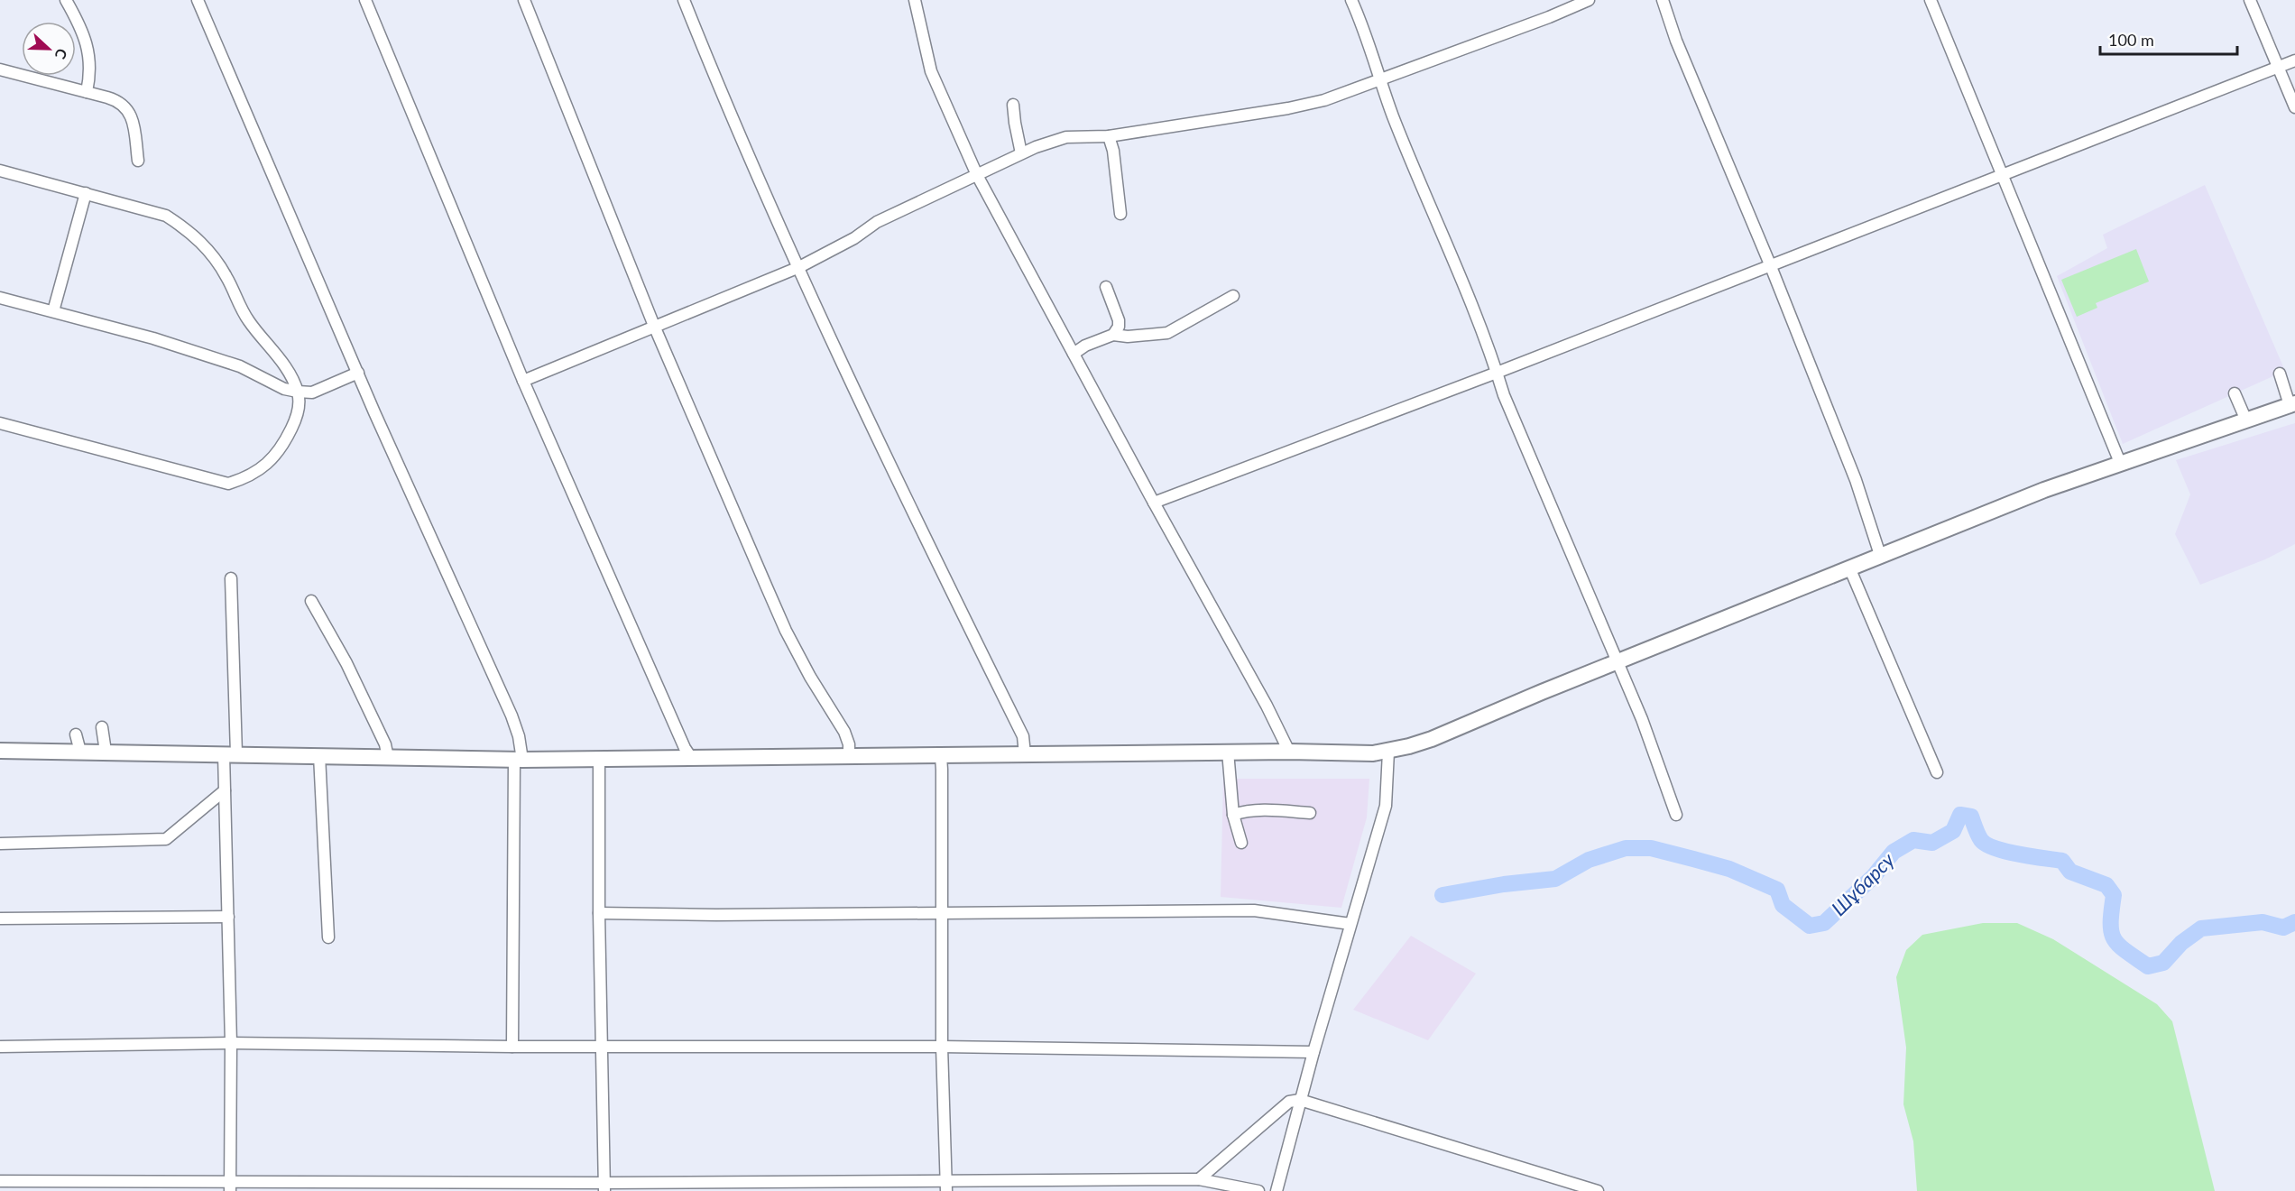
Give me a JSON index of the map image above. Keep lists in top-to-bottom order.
{
  "water": ["Шұбарсу"],
  "scale_bar": "100 m",
  "north": "right"
}
